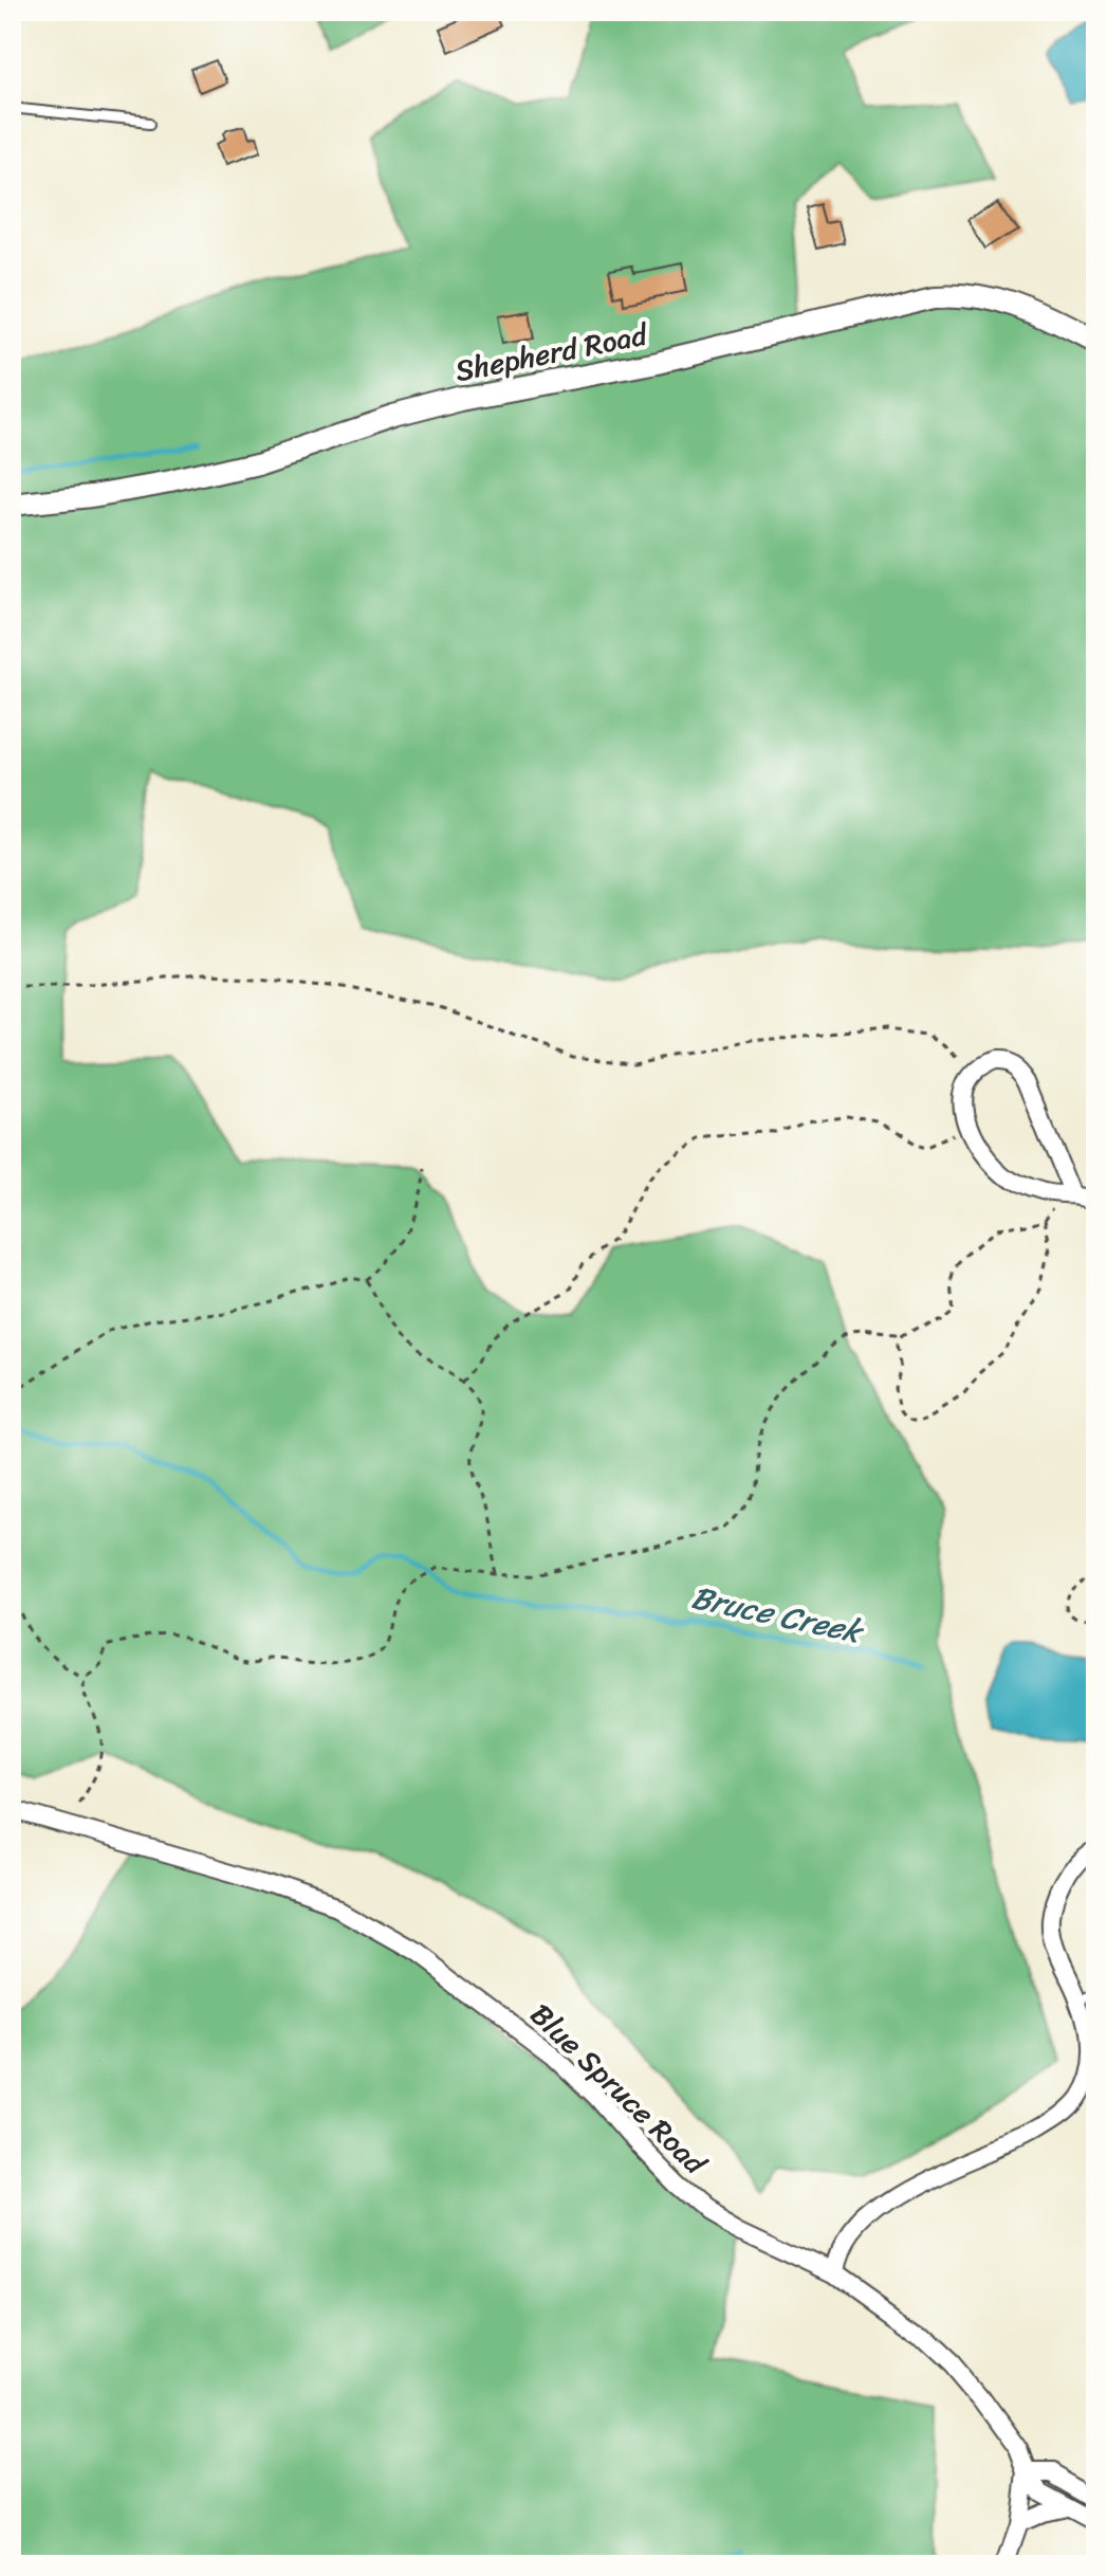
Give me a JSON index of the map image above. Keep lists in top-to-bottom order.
{
  "streets": {
    "street": ["Shepherd Road", "Blue Spruce Road"]
  },
  "water": ["Bruce Creek"]
}
